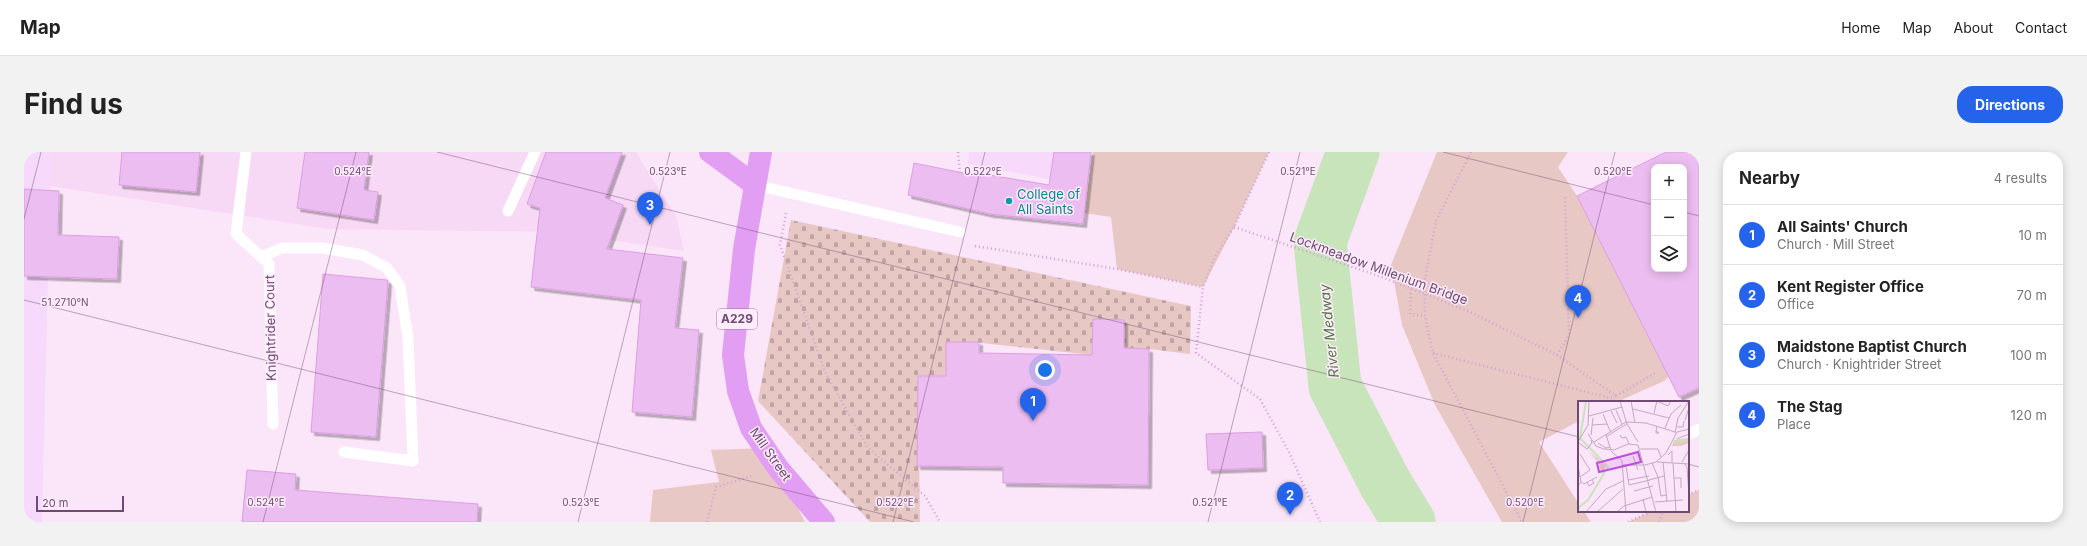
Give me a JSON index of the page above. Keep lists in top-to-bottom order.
{
  "streets": {
    "highway": ["A229", "Mill Street"],
    "lane": ["Knightrider Court"],
    "path": ["Lockmeadow Millenium Bridge"]
  },
  "crossings": [
    ["A229", "Mill Street"]
  ],
  "water": ["River Medway"],
  "places": ["College of All Saints"],
  "scale_bar": "20 m",
  "page": {
    "header": "Map",
    "nav": [
      "Home",
      "Map",
      "About",
      "Contact"
    ],
    "buttons": "Directions",
    "title": "Find us",
    "heading": ["Nearby", "4 results"],
    "map_buttons": ["+", "−"],
    "pins": [
      "3",
      "4",
      "1",
      "2"
    ],
    "list": [
      {
        "mark": "1",
        "name": "All Saints' Church",
        "note": "Church · Mill Street",
        "value": "10 m"
      },
      {
        "mark": "2",
        "name": "Kent Register Office",
        "note": "Office",
        "value": "70 m"
      },
      {
        "mark": "3",
        "name": "Maidstone Baptist Church",
        "note": "Church · Knightrider Street",
        "value": "100 m"
      },
      {
        "mark": "4",
        "name": "The Stag",
        "note": "Place",
        "value": "120 m"
      }
    ],
    "scale": "20 m"
  },
  "coordinates": [
    "0.524°E",
    "0.523°E",
    "0.522°E",
    "0.521°E",
    "0.520°E",
    "51.2710°N"
  ]
}
